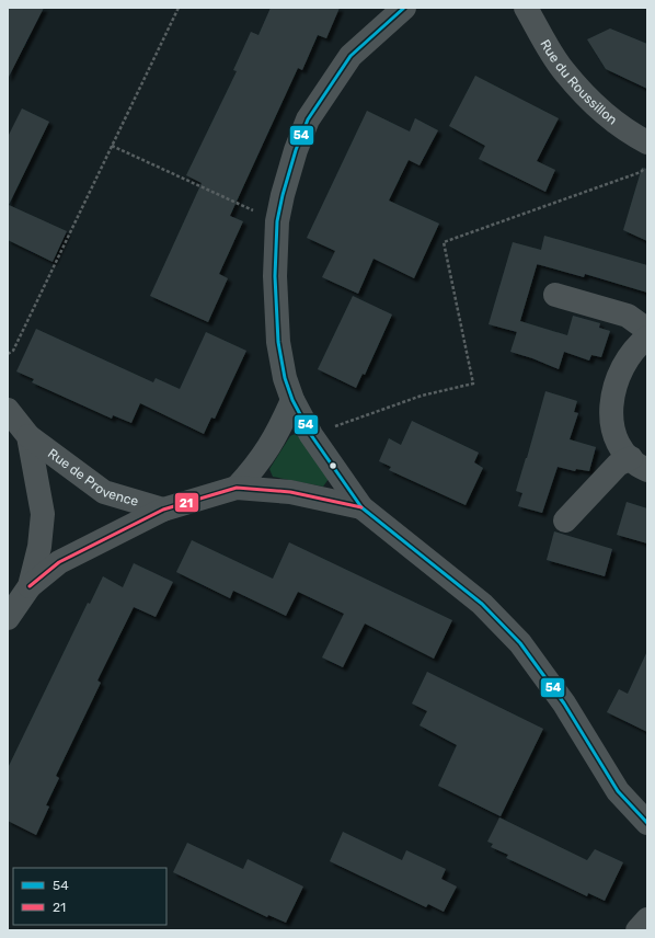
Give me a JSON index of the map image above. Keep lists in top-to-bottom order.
{
  "streets": {
    "street": ["Rue du Roussillon", "Rue de Provence"]
  },
  "lines": ["transit line 54", "transit line 21"],
  "legend": ["54", "21"]
}
